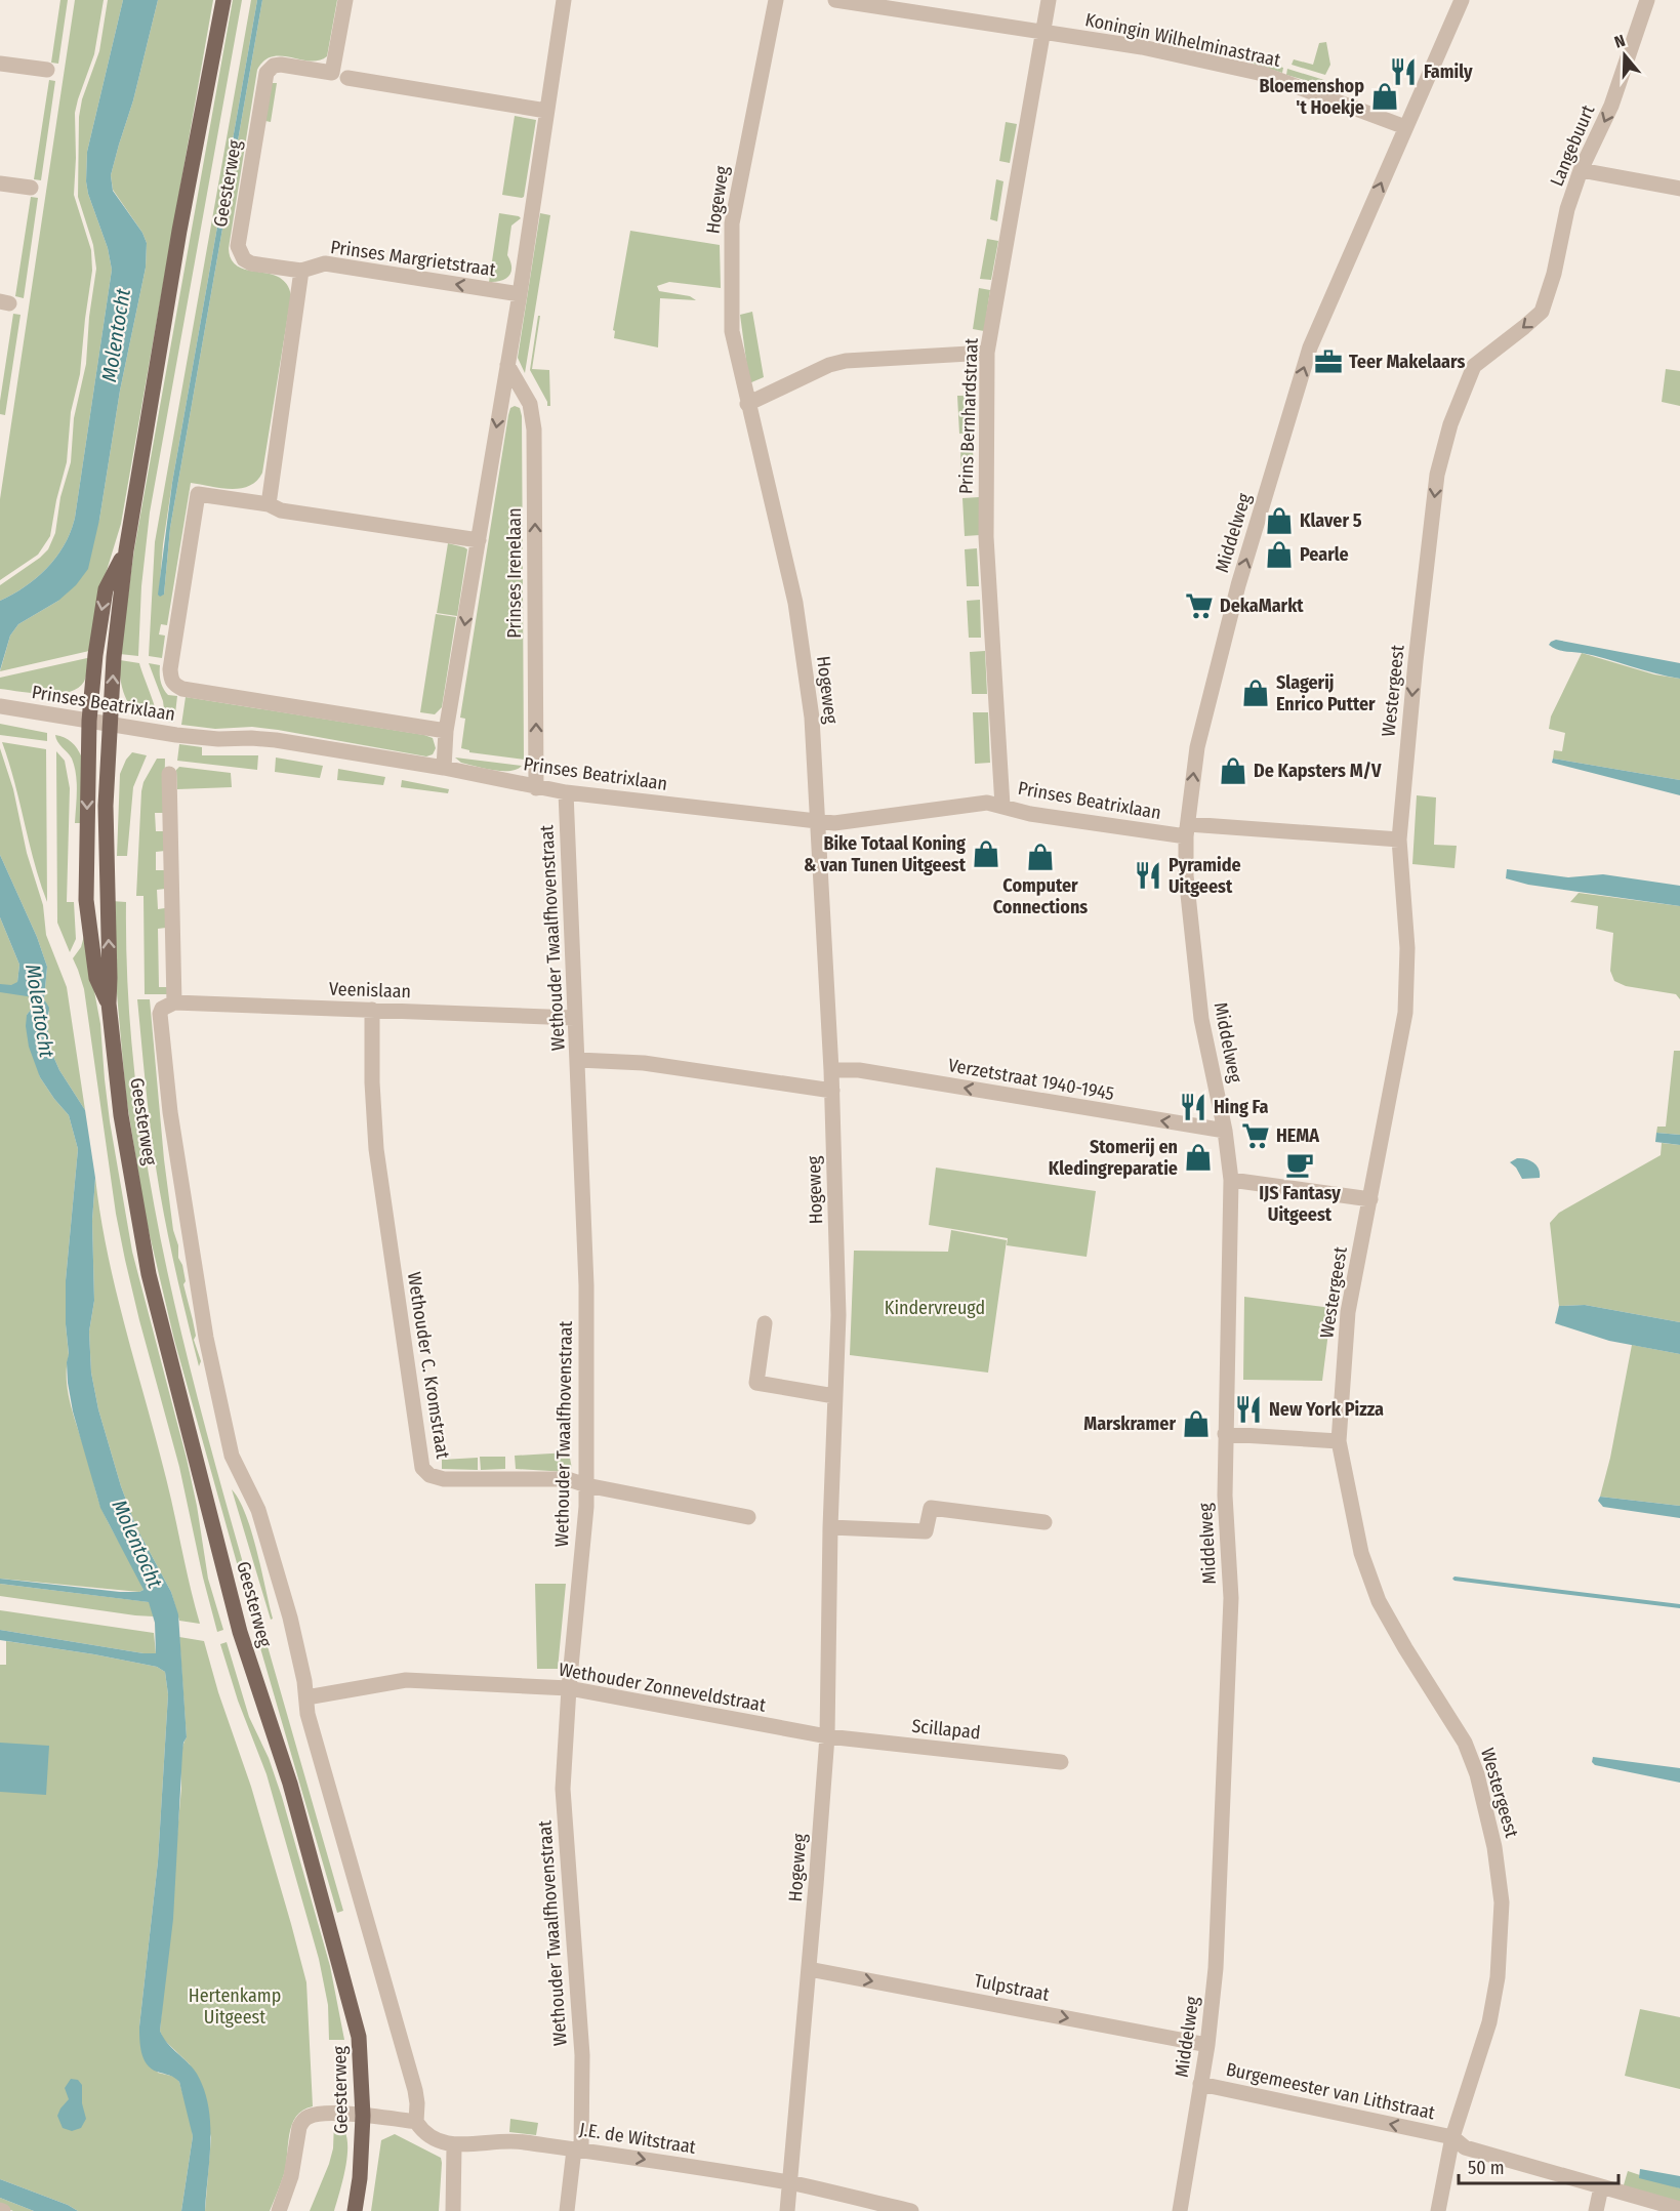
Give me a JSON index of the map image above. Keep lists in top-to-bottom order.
{
  "streets": {
    "main road": ["Geesterweg"],
    "street": [
      "Koningin Wilhelminastraat",
      "Langebuurt",
      "Hogeweg",
      "Prinses Margrietstraat",
      "Prins Bernhardstraat",
      "Middelweg",
      "Prinses Irenelaan",
      "Westergeest",
      "Prinses Beatrixlaan",
      "Wethouder Twaalfhovenstraat",
      "Veenislaan",
      "Verzetstraat 1940-1945",
      "Wethouder C. Kromstraat",
      "Wethouder Zonneveldstraat",
      "Scillapad",
      "Tulpstraat",
      "Burgemeester van Lithstraat",
      "J.E. de Witstraat"
    ]
  },
  "crossings": [
    ["Koningin Wilhelminastraat", "Prins Bernhardstraat"],
    ["Koningin Wilhelminastraat", "Middelweg"],
    ["Langebuurt", "Westergeest"],
    ["Geesterweg", "Prinses Margrietstraat"],
    ["Geesterweg", "Prinses Beatrixlaan"],
    ["Geesterweg", "Veenislaan"],
    ["Geesterweg", "Wethouder Zonneveldstraat"],
    ["Geesterweg", "J.E. de Witstraat"],
    ["Hogeweg", "Prinses Beatrixlaan"],
    ["Hogeweg", "Verzetstraat 1940-1945"],
    ["Hogeweg", "Wethouder Zonneveldstraat"],
    ["Hogeweg", "Scillapad"],
    ["Hogeweg", "Tulpstraat"],
    ["Hogeweg", "J.E. de Witstraat"],
    ["Prinses Margrietstraat", "Prinses Irenelaan"],
    ["Prins Bernhardstraat", "Prinses Beatrixlaan"],
    ["Middelweg", "Prinses Beatrixlaan"],
    ["Middelweg", "Verzetstraat 1940-1945"],
    ["Middelweg", "Tulpstraat"],
    ["Middelweg", "Burgemeester van Lithstraat"],
    ["Prinses Irenelaan", "Prinses Beatrixlaan"],
    ["Westergeest", "Prinses Beatrixlaan"],
    ["Westergeest", "Burgemeester van Lithstraat"],
    ["Prinses Beatrixlaan", "Wethouder Twaalfhovenstraat"],
    ["Wethouder Twaalfhovenstraat", "Veenislaan"],
    ["Wethouder Twaalfhovenstraat", "Wethouder C. Kromstraat"],
    ["Wethouder Twaalfhovenstraat", "Wethouder Zonneveldstraat"],
    ["Wethouder Twaalfhovenstraat", "J.E. de Witstraat"],
    ["Veenislaan", "Wethouder C. Kromstraat"],
    ["Wethouder Zonneveldstraat", "Scillapad"]
  ],
  "one_way": [
    "Langebuurt",
    "Prinses Margrietstraat",
    "Verzetstraat 1940-1945",
    "Tulpstraat",
    "Burgemeester van Lithstraat",
    "J.E. de Witstraat"
  ],
  "water": ["Molentocht"],
  "parks": ["Kindervreugd", "Hertenkamp Uitgeest"],
  "places": {
    "restaurant": [
      "Family",
      "Pyramide Uitgeest",
      "Hing Fa",
      "New York Pizza"
    ],
    "shop": [
      "Bloemenshop 't Hoekje",
      "Klaver 5",
      "Pearle",
      "Slagerij Enrico Putter",
      "De Kapsters M/V",
      "Bike Totaal Koning & van Tunen Uitgeest",
      "Computer Connections",
      "Stomerij en Kledingreparatie",
      "Marskramer"
    ],
    "office": ["Teer Makelaars"],
    "supermarket": ["DekaMarkt", "HEMA"],
    "cafe": ["IJS Fantasy Uitgeest"]
  },
  "scale_bar": "50 m",
  "north": "top"
}
